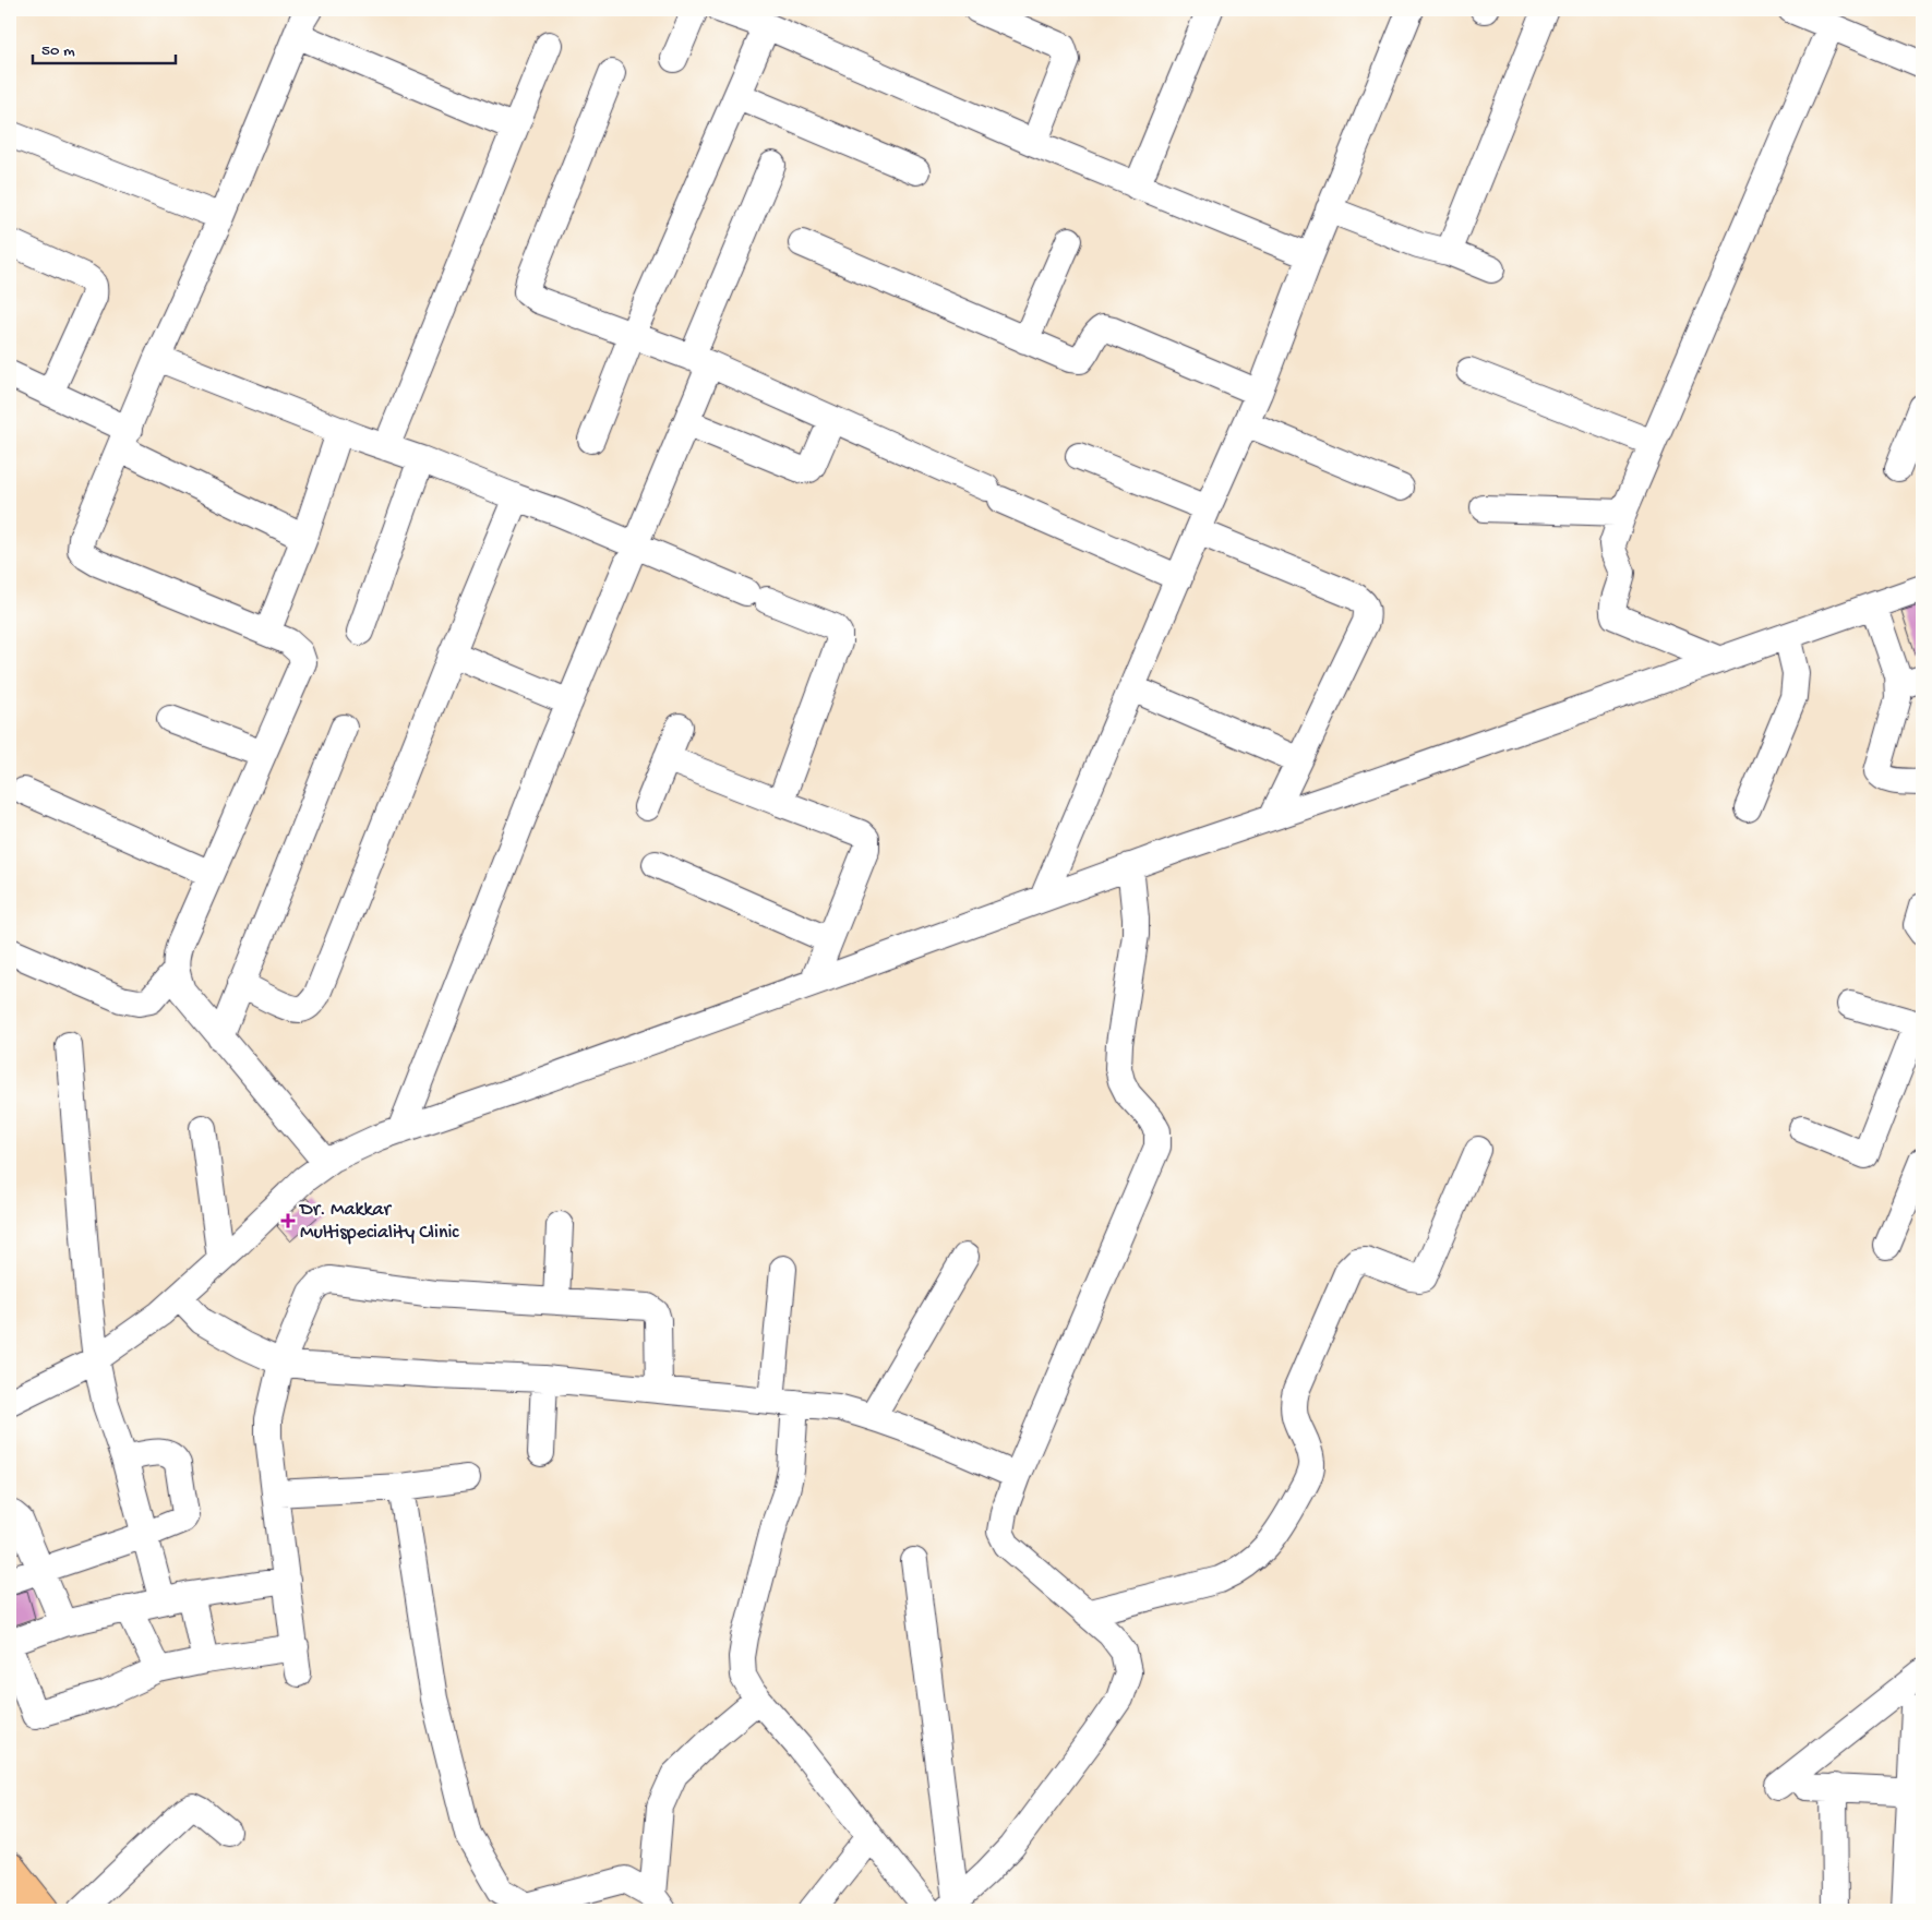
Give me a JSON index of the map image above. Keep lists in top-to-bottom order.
{
  "places": {
    "health": ["Dr. Makkar Multispeciality Clinic"]
  },
  "scale_bar": "50 m"
}
